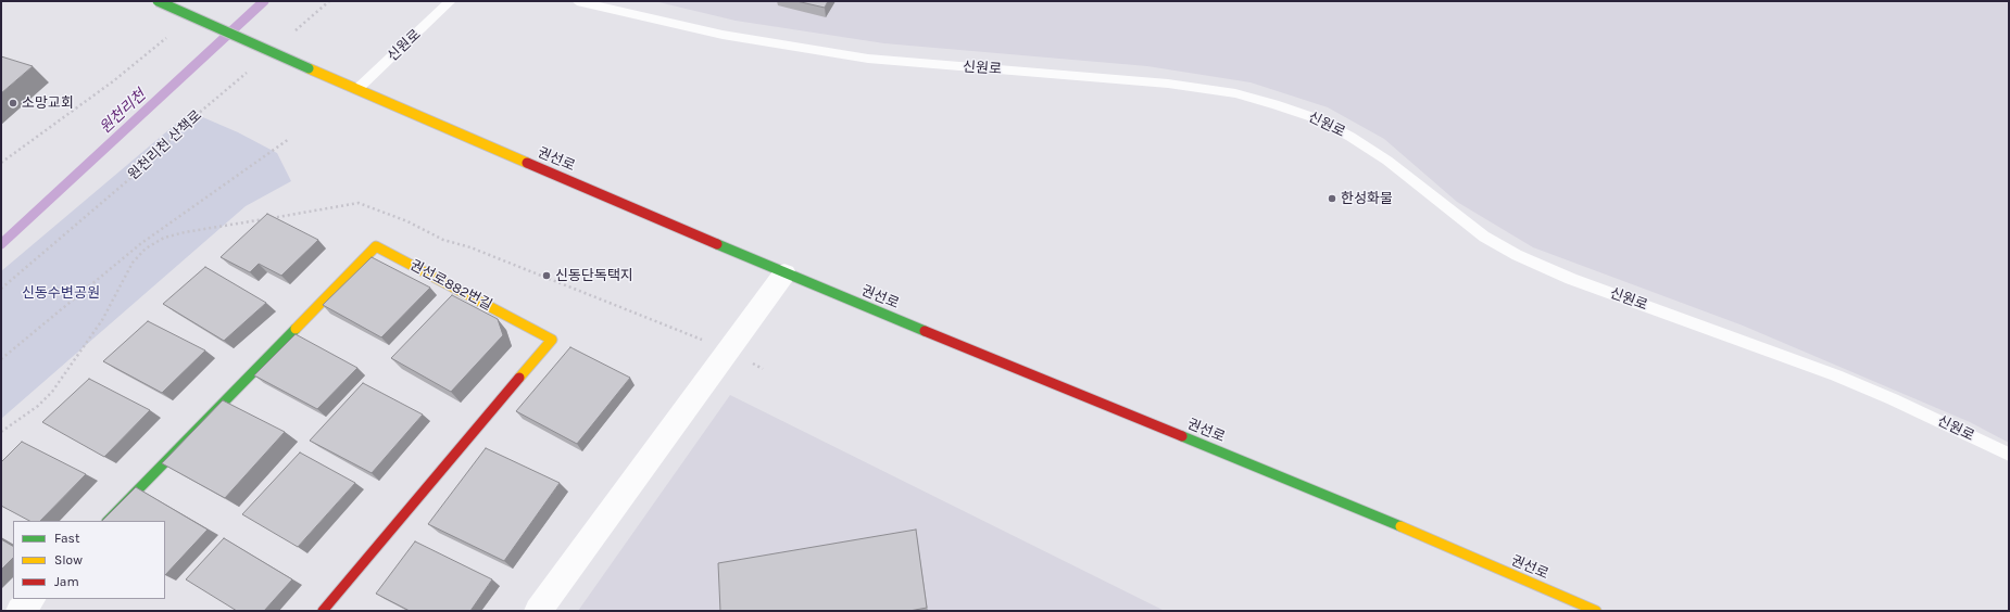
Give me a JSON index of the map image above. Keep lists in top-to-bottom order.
{
  "streets": {
    "street": ["권선로", "권선로882번길"],
    "lane": ["신원로"],
    "path": ["원천리천 산책로"]
  },
  "crossings": [
    ["신원로", "권선로"]
  ],
  "water": ["원천리천"],
  "parks": ["신동수변공원"],
  "places": ["소망교회", "한성화물", "신동단독택지"],
  "legend": ["Fast", "Slow", "Jam"]
}
